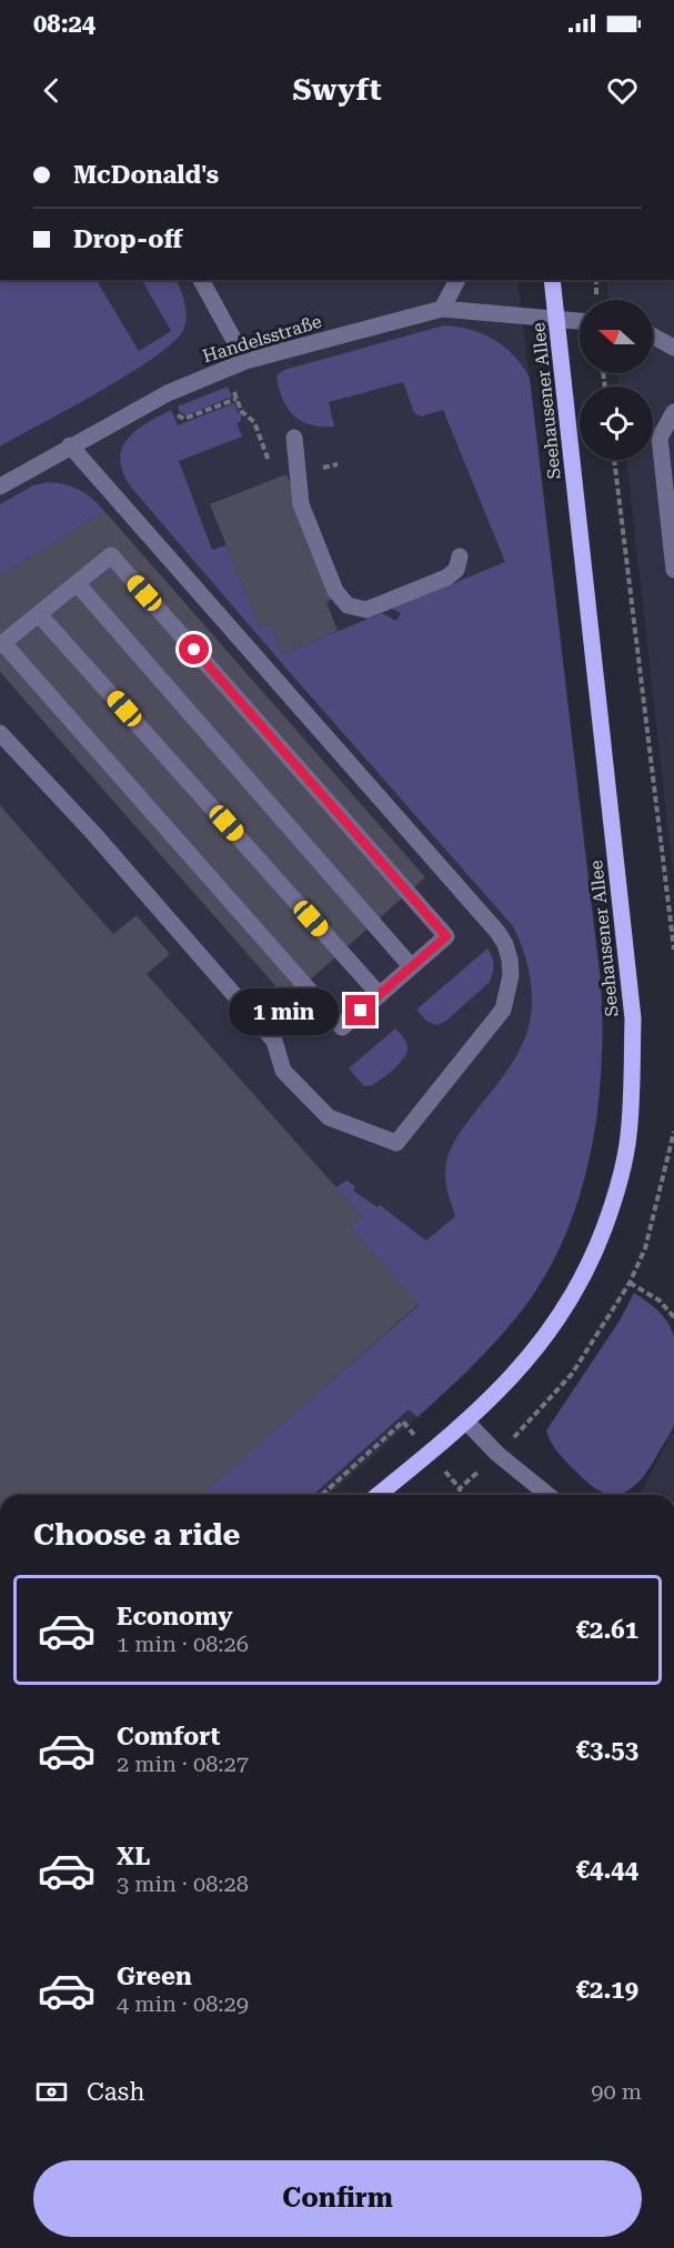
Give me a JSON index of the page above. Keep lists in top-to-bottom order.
{
  "streets": {
    "main road": ["Seehausener Allee"],
    "street": ["Handelsstraße"]
  },
  "crossings": [
    ["Handelsstraße", "Seehausener Allee"]
  ],
  "north": "left",
  "page": {
    "status": "08:24",
    "header": "Swyft",
    "banner": ["McDonald's", "Drop-off"],
    "bubble": "1 min",
    "heading": "Choose a ride",
    "list": [
      {
        "name": "Economy",
        "note": "1 min · 08:26",
        "value": "€2.61"
      },
      {
        "name": "Comfort",
        "note": "2 min · 08:27",
        "value": "€3.53"
      },
      {
        "name": "XL",
        "note": "3 min · 08:28",
        "value": "€4.44"
      },
      {
        "name": "Green",
        "note": "4 min · 08:29",
        "value": "€2.19"
      }
    ],
    "pay": ["Cash", "90 m"],
    "buttons": "Confirm"
  }
}
